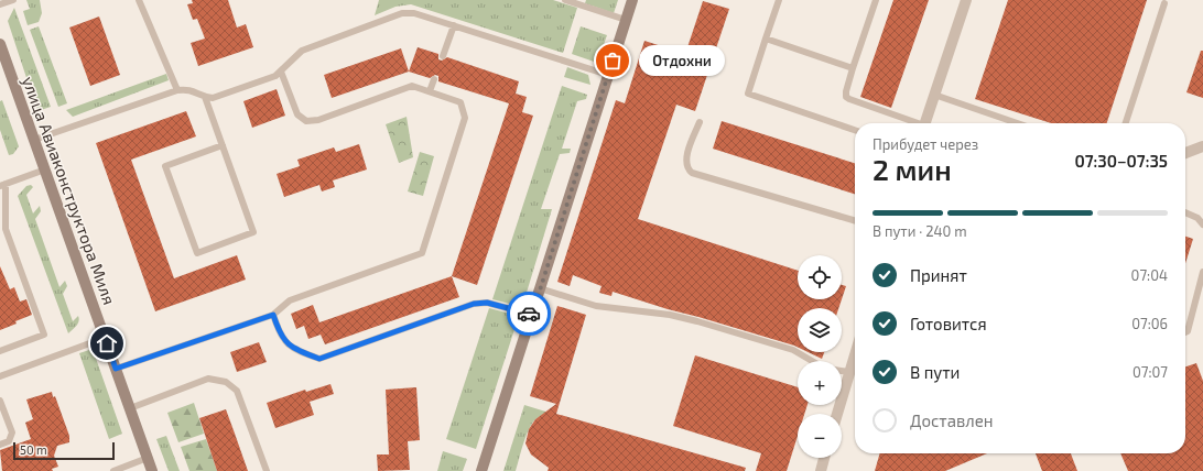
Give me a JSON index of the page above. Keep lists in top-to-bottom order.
{
  "streets": {
    "street": ["улица Авиаконструктора Миля"]
  },
  "places": ["Отдохни"],
  "scale_bar": "50 m",
  "page": {
    "bubble": "Отдохни",
    "heading": ["2 мин", "Прибудет через", "07:30–07:35"],
    "bar": "В пути · 240 m",
    "list": [
      ["Принят", "07:04"],
      ["Готовится", "07:06"],
      ["В пути", "07:07"],
      "Доставлен"
    ],
    "map_buttons": ["+", "−"],
    "scale": "50 m"
  }
}
